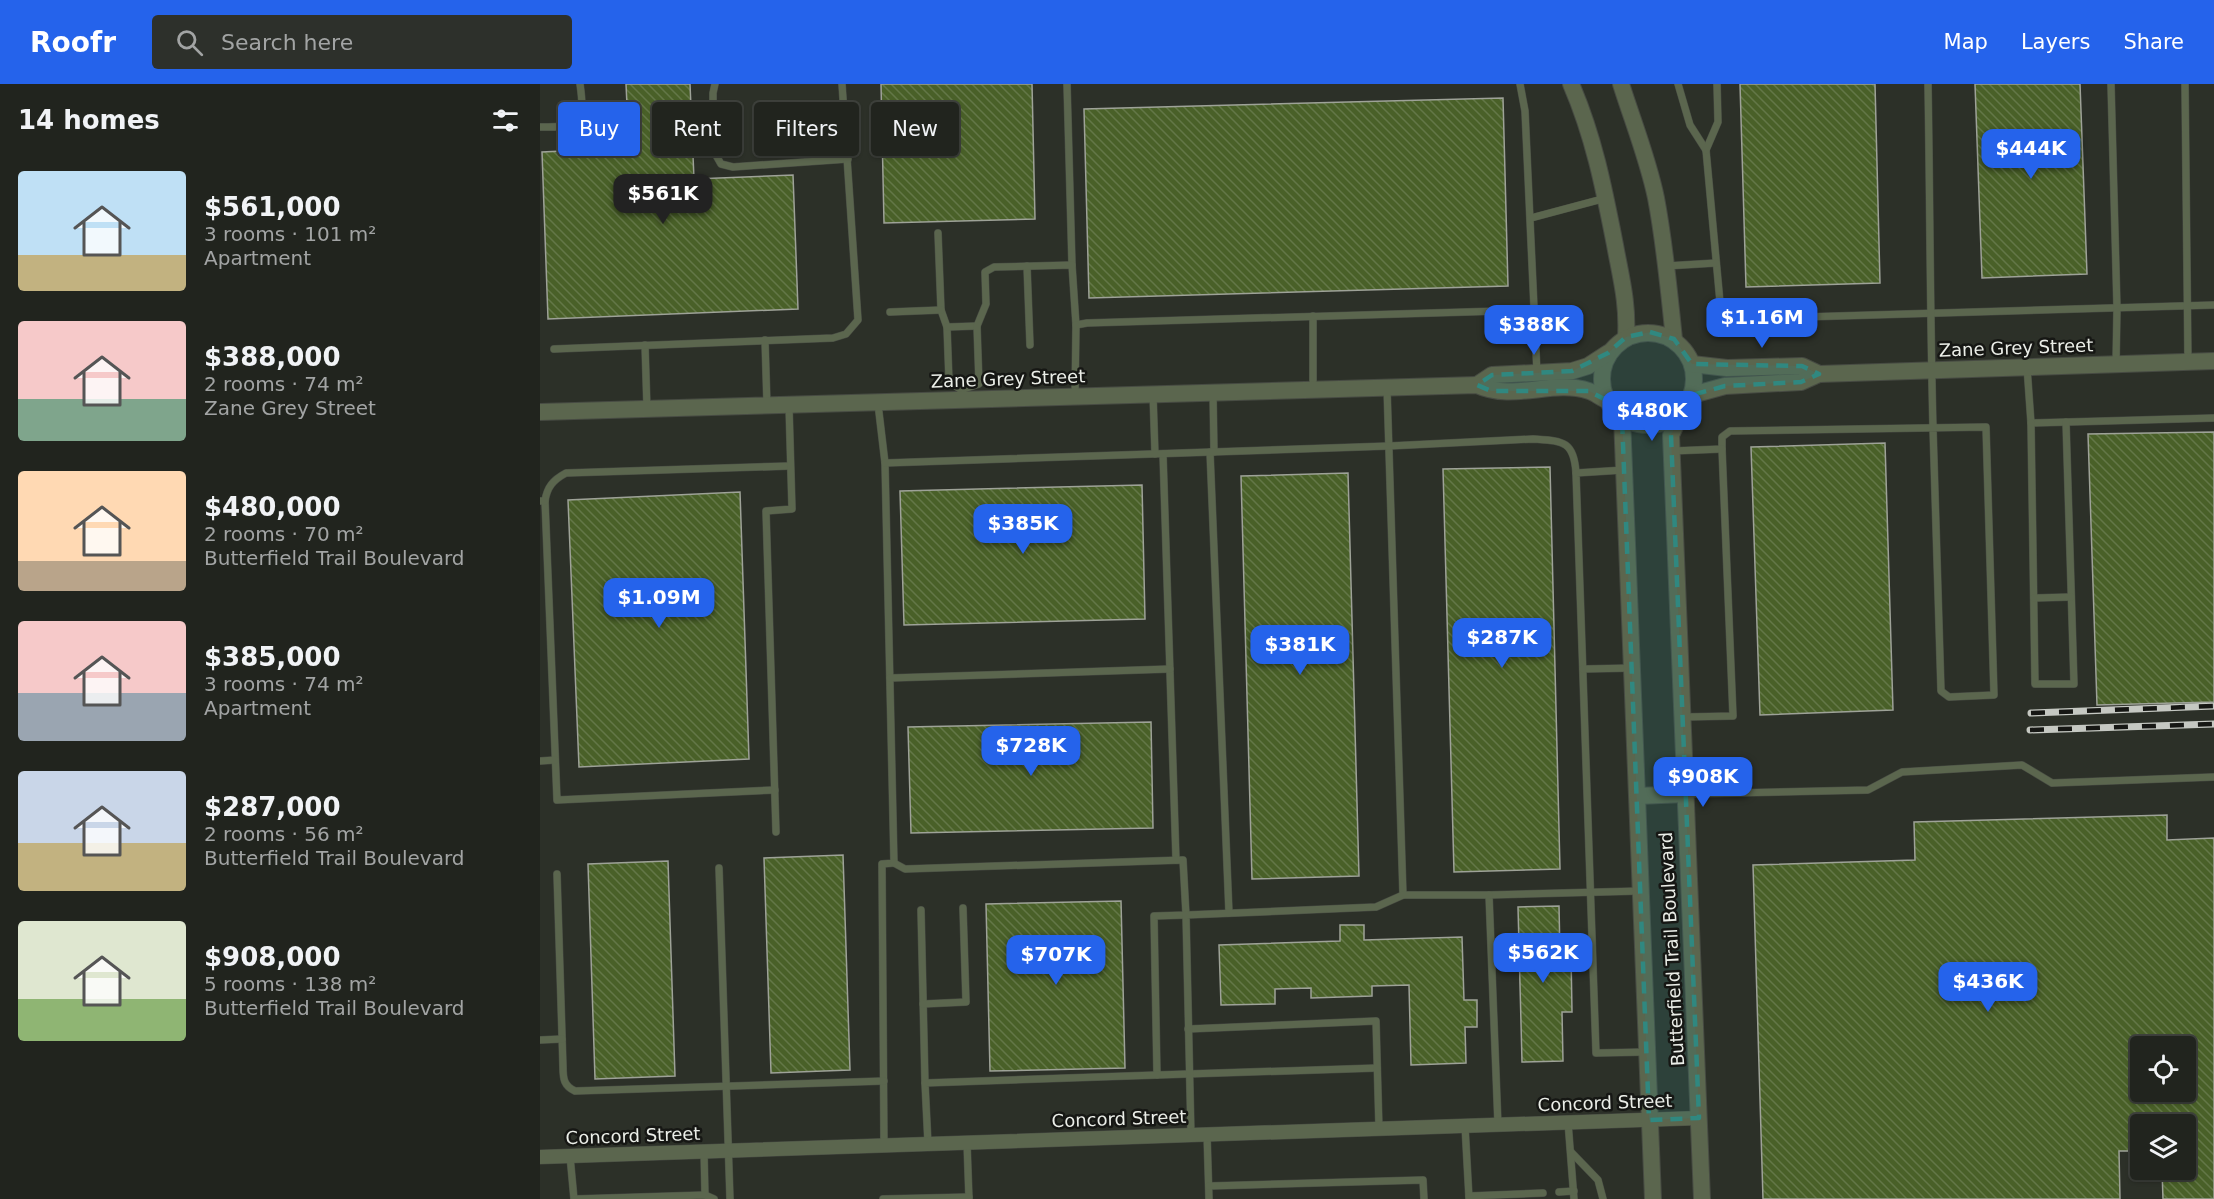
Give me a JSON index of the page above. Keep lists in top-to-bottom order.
{
  "streets": {
    "street": ["Zane Grey Street", "Butterfield Trail Boulevard", "Concord Street"]
  },
  "crossings": [
    ["Zane Grey Street", "Butterfield Trail Boulevard"],
    ["Butterfield Trail Boulevard", "Concord Street"]
  ],
  "page": {
    "header": "Roofr",
    "search": "Search here",
    "nav": ["Map", "Layers", "Share"],
    "heading": "14 homes",
    "chip": [
      "Buy",
      "Rent",
      "Filters",
      "New"
    ],
    "price": [
      "$444K",
      "$561K",
      "$1.16M",
      "$388K",
      "$480K",
      "$385K",
      "$1.09M",
      "$287K",
      "$381K",
      "$728K",
      "$908K",
      "$562K",
      "$707K",
      "$436K"
    ],
    "list": [
      {
        "name": "$561,000",
        "note": "3 rooms · 101 m² · Apartment"
      },
      {
        "name": "$388,000",
        "note": "2 rooms · 74 m² · Zane Grey Street"
      },
      {
        "name": "$480,000",
        "note": "2 rooms · 70 m² · Butterfield Trail Boulevard"
      },
      {
        "name": "$385,000",
        "note": "3 rooms · 74 m² · Apartment"
      },
      {
        "name": "$287,000",
        "note": "2 rooms · 56 m² · Butterfield Trail Boulevard"
      },
      {
        "name": "$908,000",
        "note": "5 rooms · 138 m² · Butterfield Trail Boulevard"
      }
    ]
  }
}
